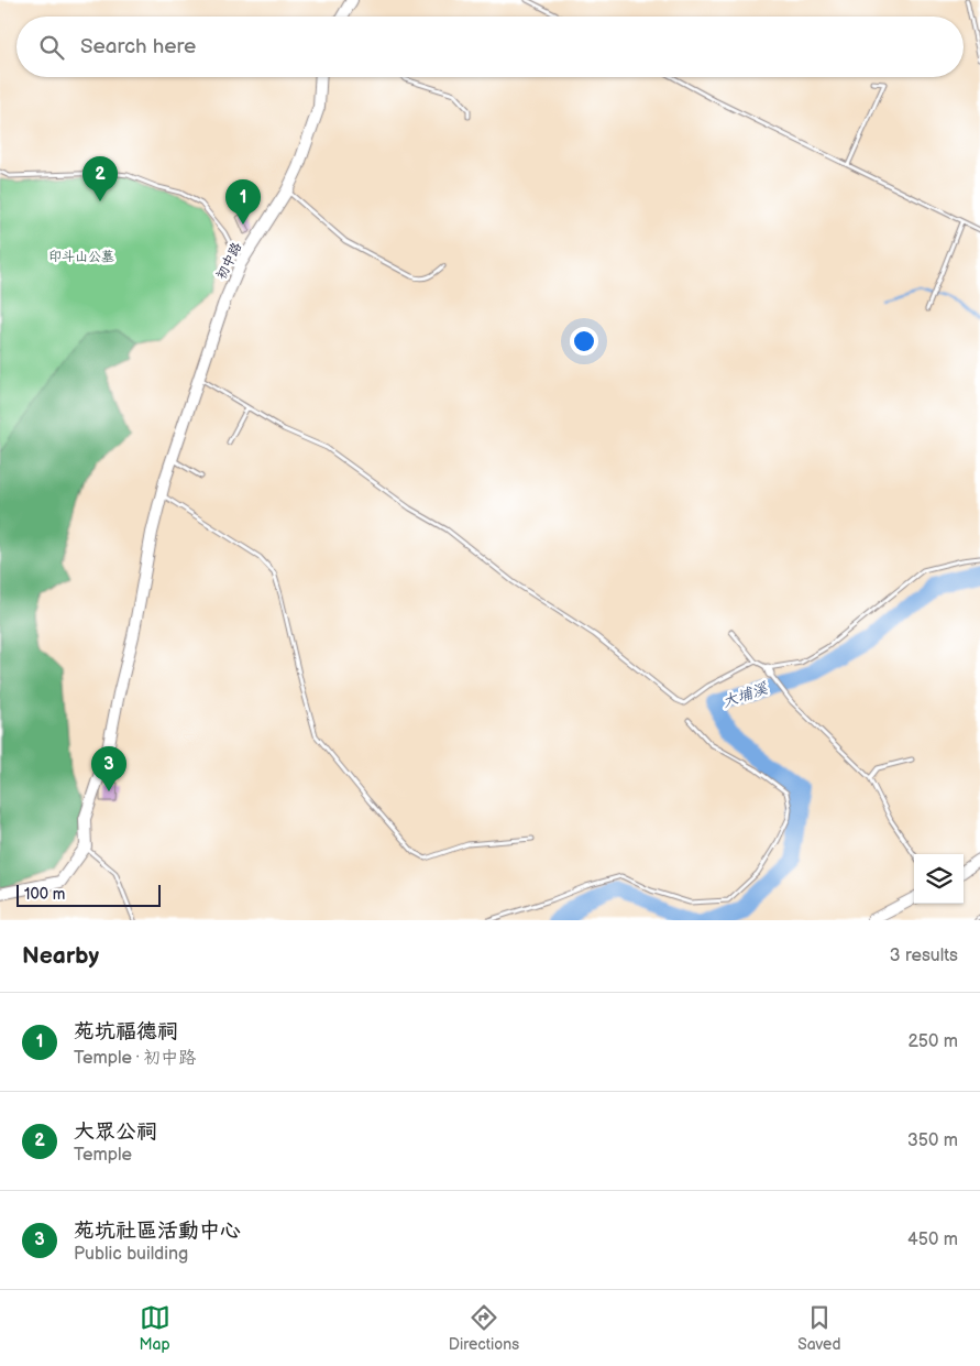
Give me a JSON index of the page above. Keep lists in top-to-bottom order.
{
  "streets": {
    "street": ["初中路"]
  },
  "water": ["大埔溪"],
  "parks": ["印斗山公墓"],
  "scale_bar": "100 m",
  "page": {
    "search": "Search here",
    "pins": ["2", "1", "3"],
    "scale": "100 m",
    "heading": ["Nearby", "3 results"],
    "list": [
      {
        "mark": "1",
        "name": "苑坑福德祠",
        "note": "Temple · 初中路",
        "value": "250 m"
      },
      {
        "mark": "2",
        "name": "大眾公祠",
        "note": "Temple",
        "value": "350 m"
      },
      {
        "mark": "3",
        "name": "苑坑社區活動中心",
        "note": "Public building",
        "value": "450 m"
      }
    ],
    "nav": ["Map", "Directions", "Saved"]
  }
}
